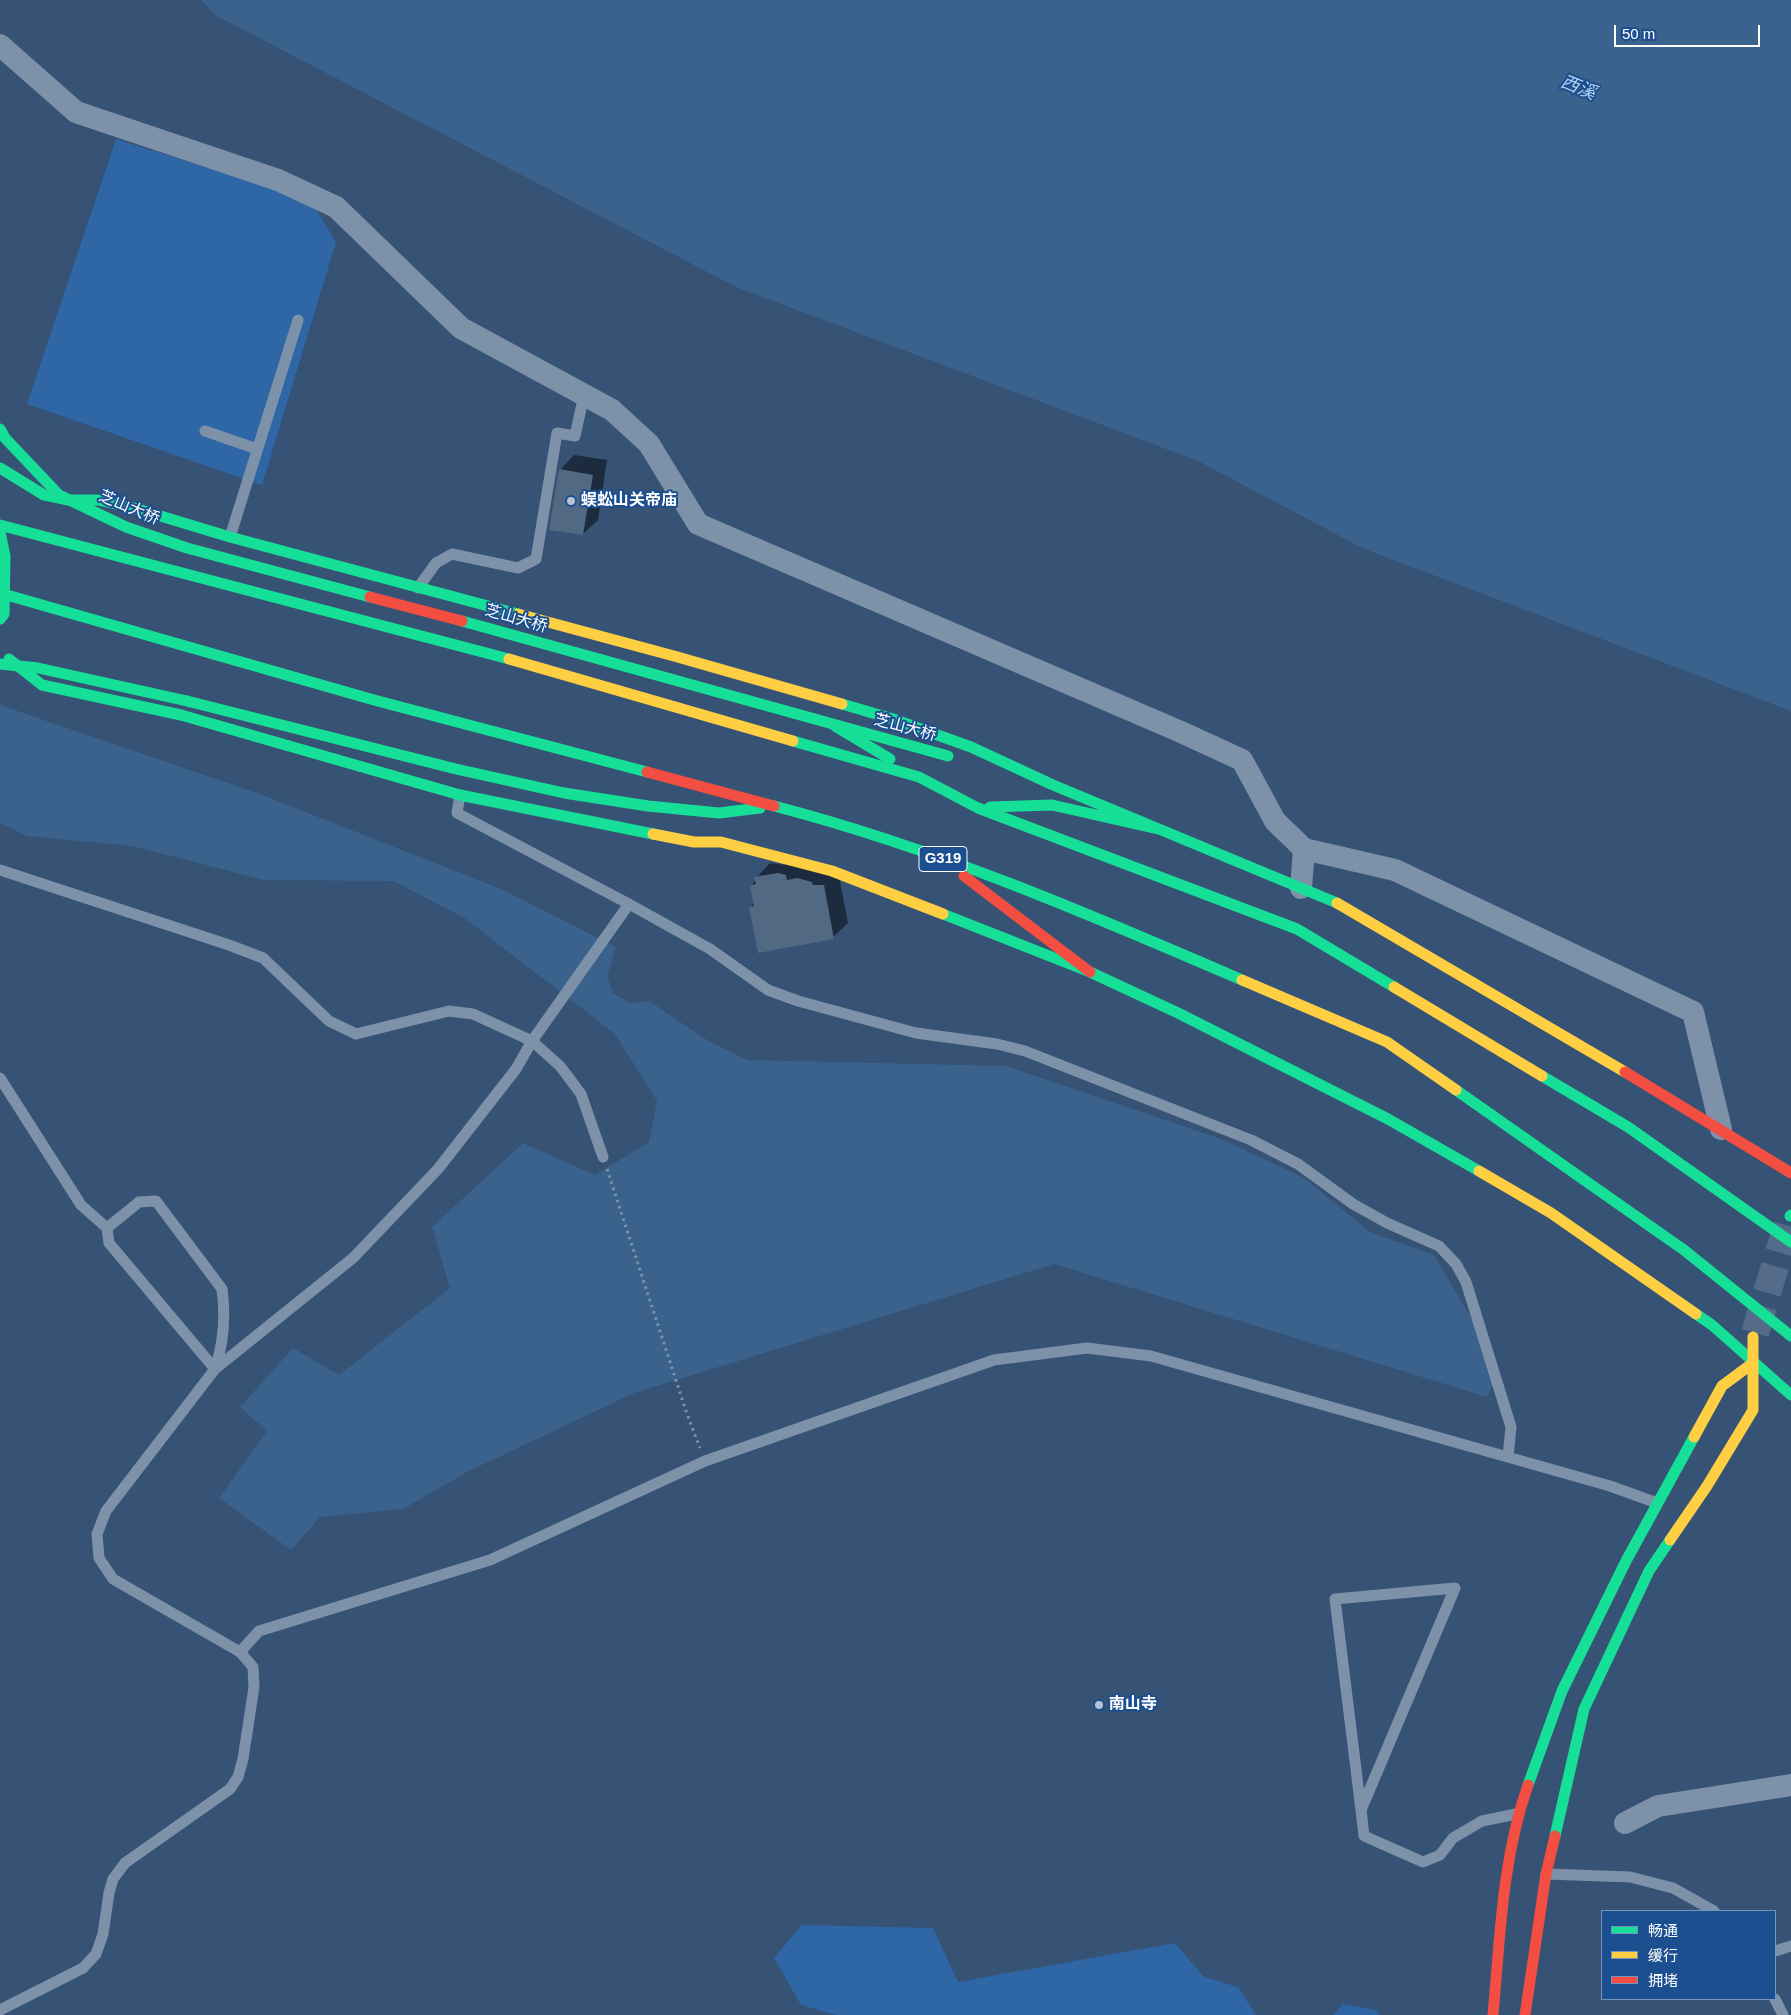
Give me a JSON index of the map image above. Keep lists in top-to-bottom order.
{
  "streets": {
    "main road": ["芝山大桥", "G319"]
  },
  "water": ["西溪"],
  "places": ["蜈蚣山关帝庙", "南山寺"],
  "legend": ["畅通", "缓行", "拥堵"],
  "scale_bar": "50 m"
}
